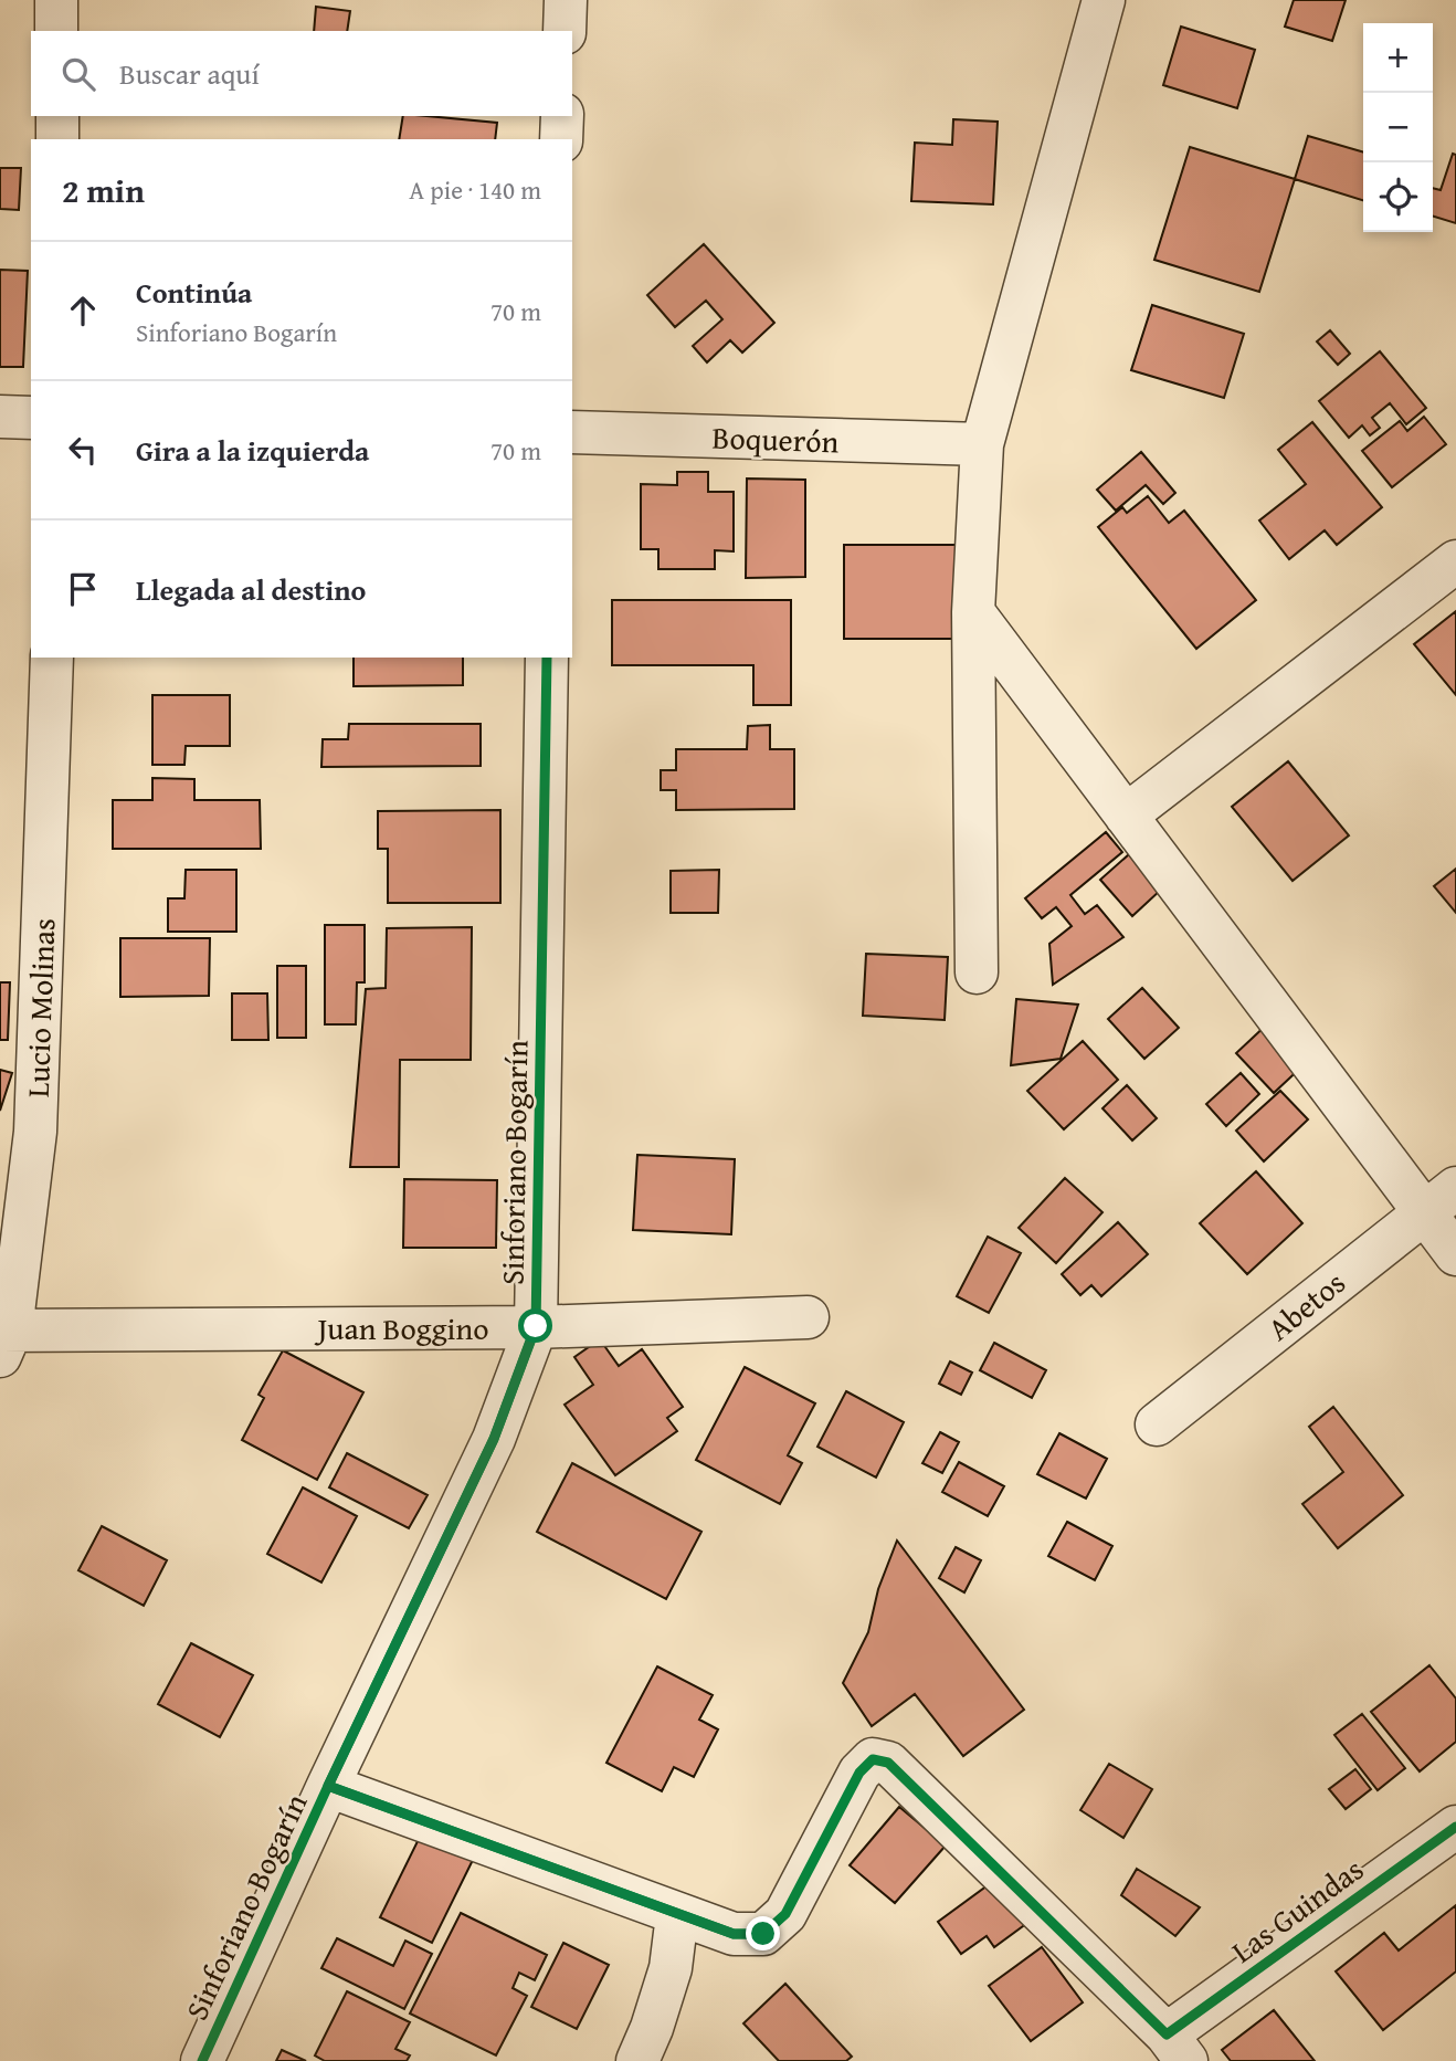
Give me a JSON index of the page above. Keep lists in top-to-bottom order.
{
  "streets": {
    "street": [
      "Boquerón",
      "Lucio Molinas",
      "Sinforiano Bogarín",
      "Abetos",
      "Juan Boggino",
      "Las Guindas"
    ]
  },
  "crossings": [
    ["Lucio Molinas", "Juan Boggino"],
    ["Sinforiano Bogarín", "Juan Boggino"]
  ],
  "page": {
    "map_buttons": ["+", "−"],
    "search": "Buscar aquí",
    "heading": ["2 min", "A pie · 140 m"],
    "list": [
      ["Continúa", "Sinforiano Bogarín", "70 m"],
      ["Gira a la izquierda", "70 m"],
      "Llegada al destino"
    ]
  }
}
